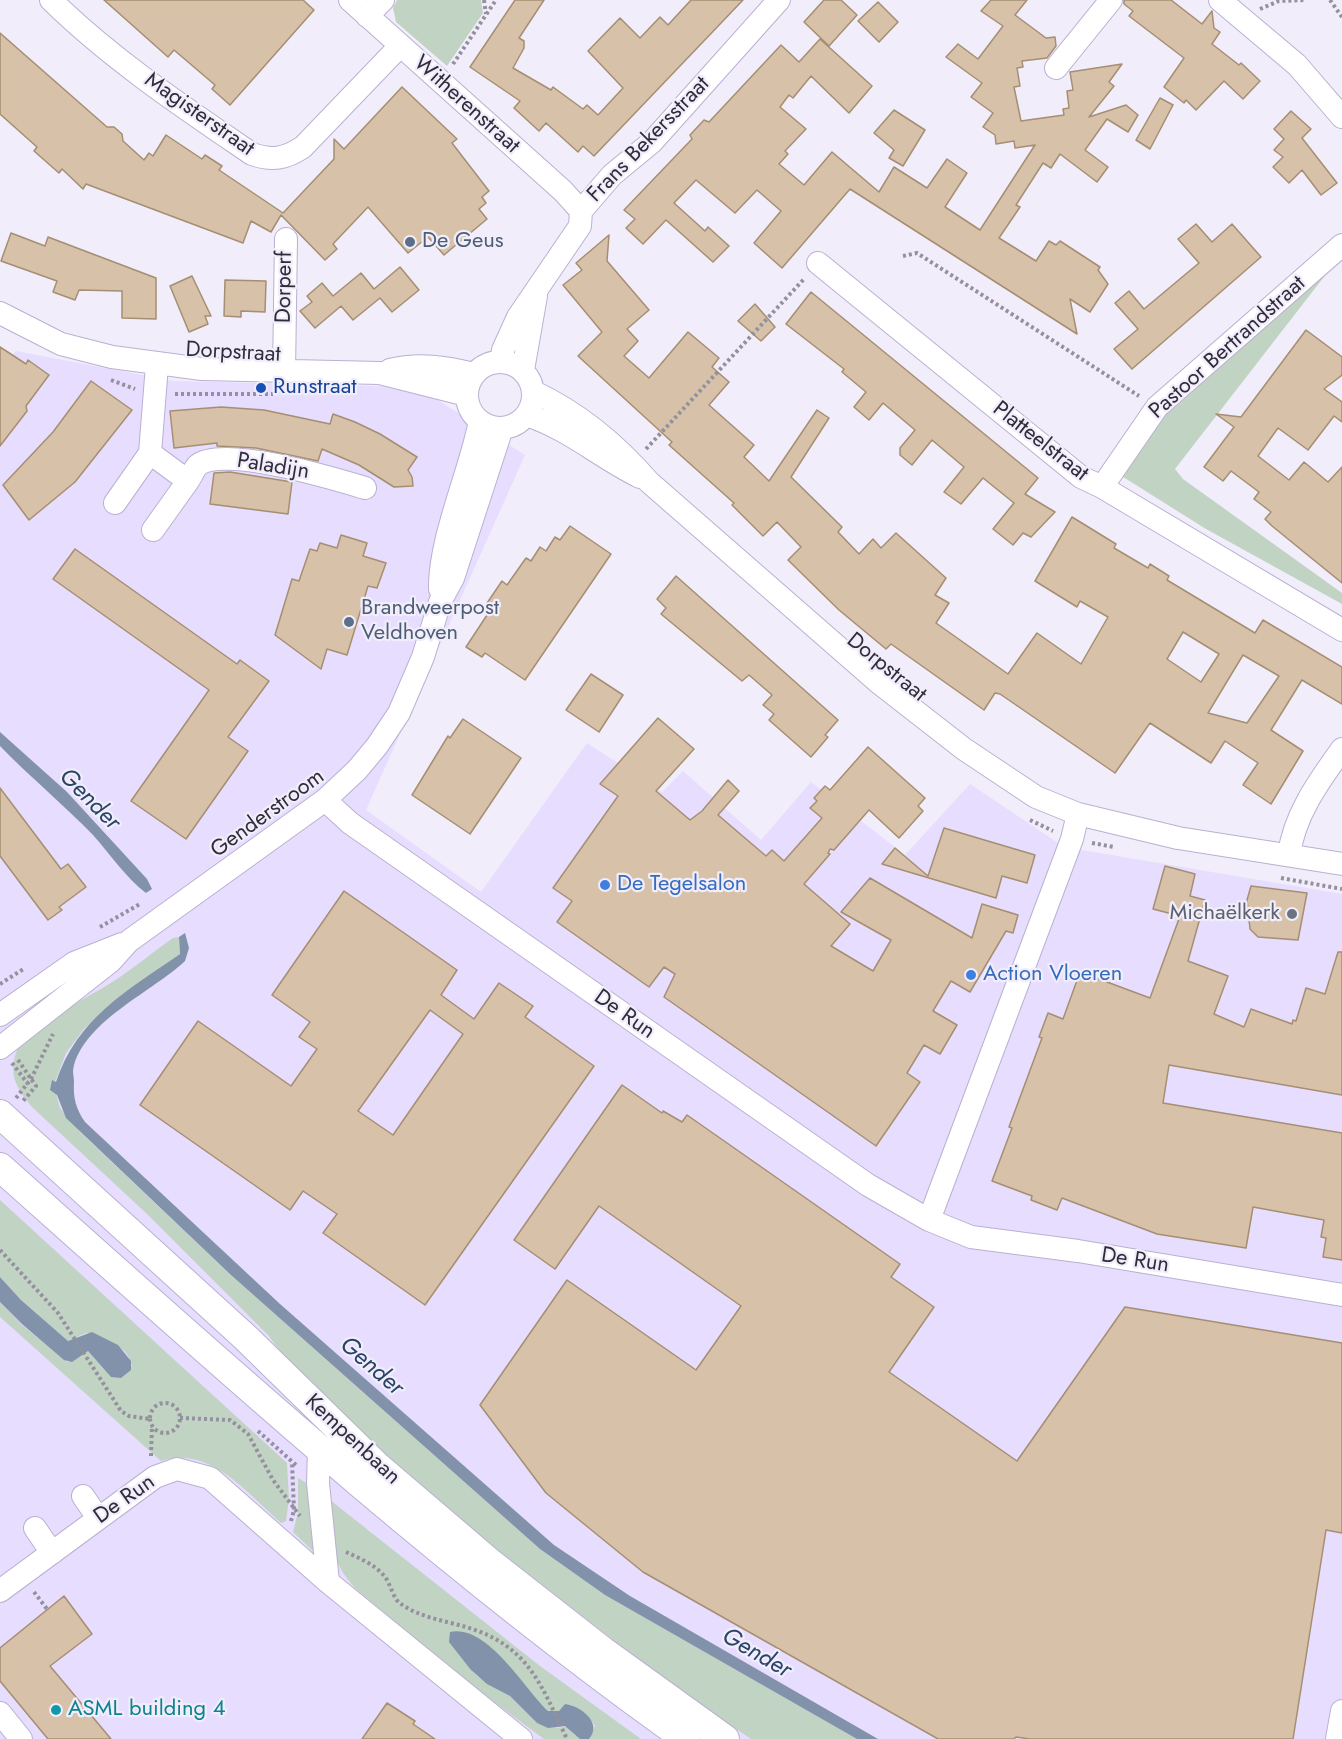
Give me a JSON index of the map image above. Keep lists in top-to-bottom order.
{
  "streets": {
    "main road": ["Kempenbaan"],
    "street": [
      "Witherenstraat",
      "Magisterstraat",
      "Frans Bekersstraat",
      "Dorperf",
      "Pastoor Bertrandstraat",
      "Dorpstraat",
      "Platteelstraat",
      "Paladijn",
      "Genderstroom",
      "De Run"
    ]
  },
  "crossings": [
    ["Witherenstraat", "Magisterstraat"],
    ["Witherenstraat", "Frans Bekersstraat"],
    ["Frans Bekersstraat", "Dorpstraat"],
    ["Frans Bekersstraat", "Genderstroom"],
    ["Dorperf", "Dorpstraat"],
    ["Pastoor Bertrandstraat", "Platteelstraat"],
    ["Dorpstraat", "Genderstroom"],
    ["Genderstroom", "De Run"]
  ],
  "water": ["Gender"],
  "places": [
    "De Geus",
    "Runstraat",
    "Brandweerpost Veldhoven",
    "De Tegelsalon",
    "Michaëlkerk",
    "Action Vloeren",
    "ASML building 4"
  ]
}
